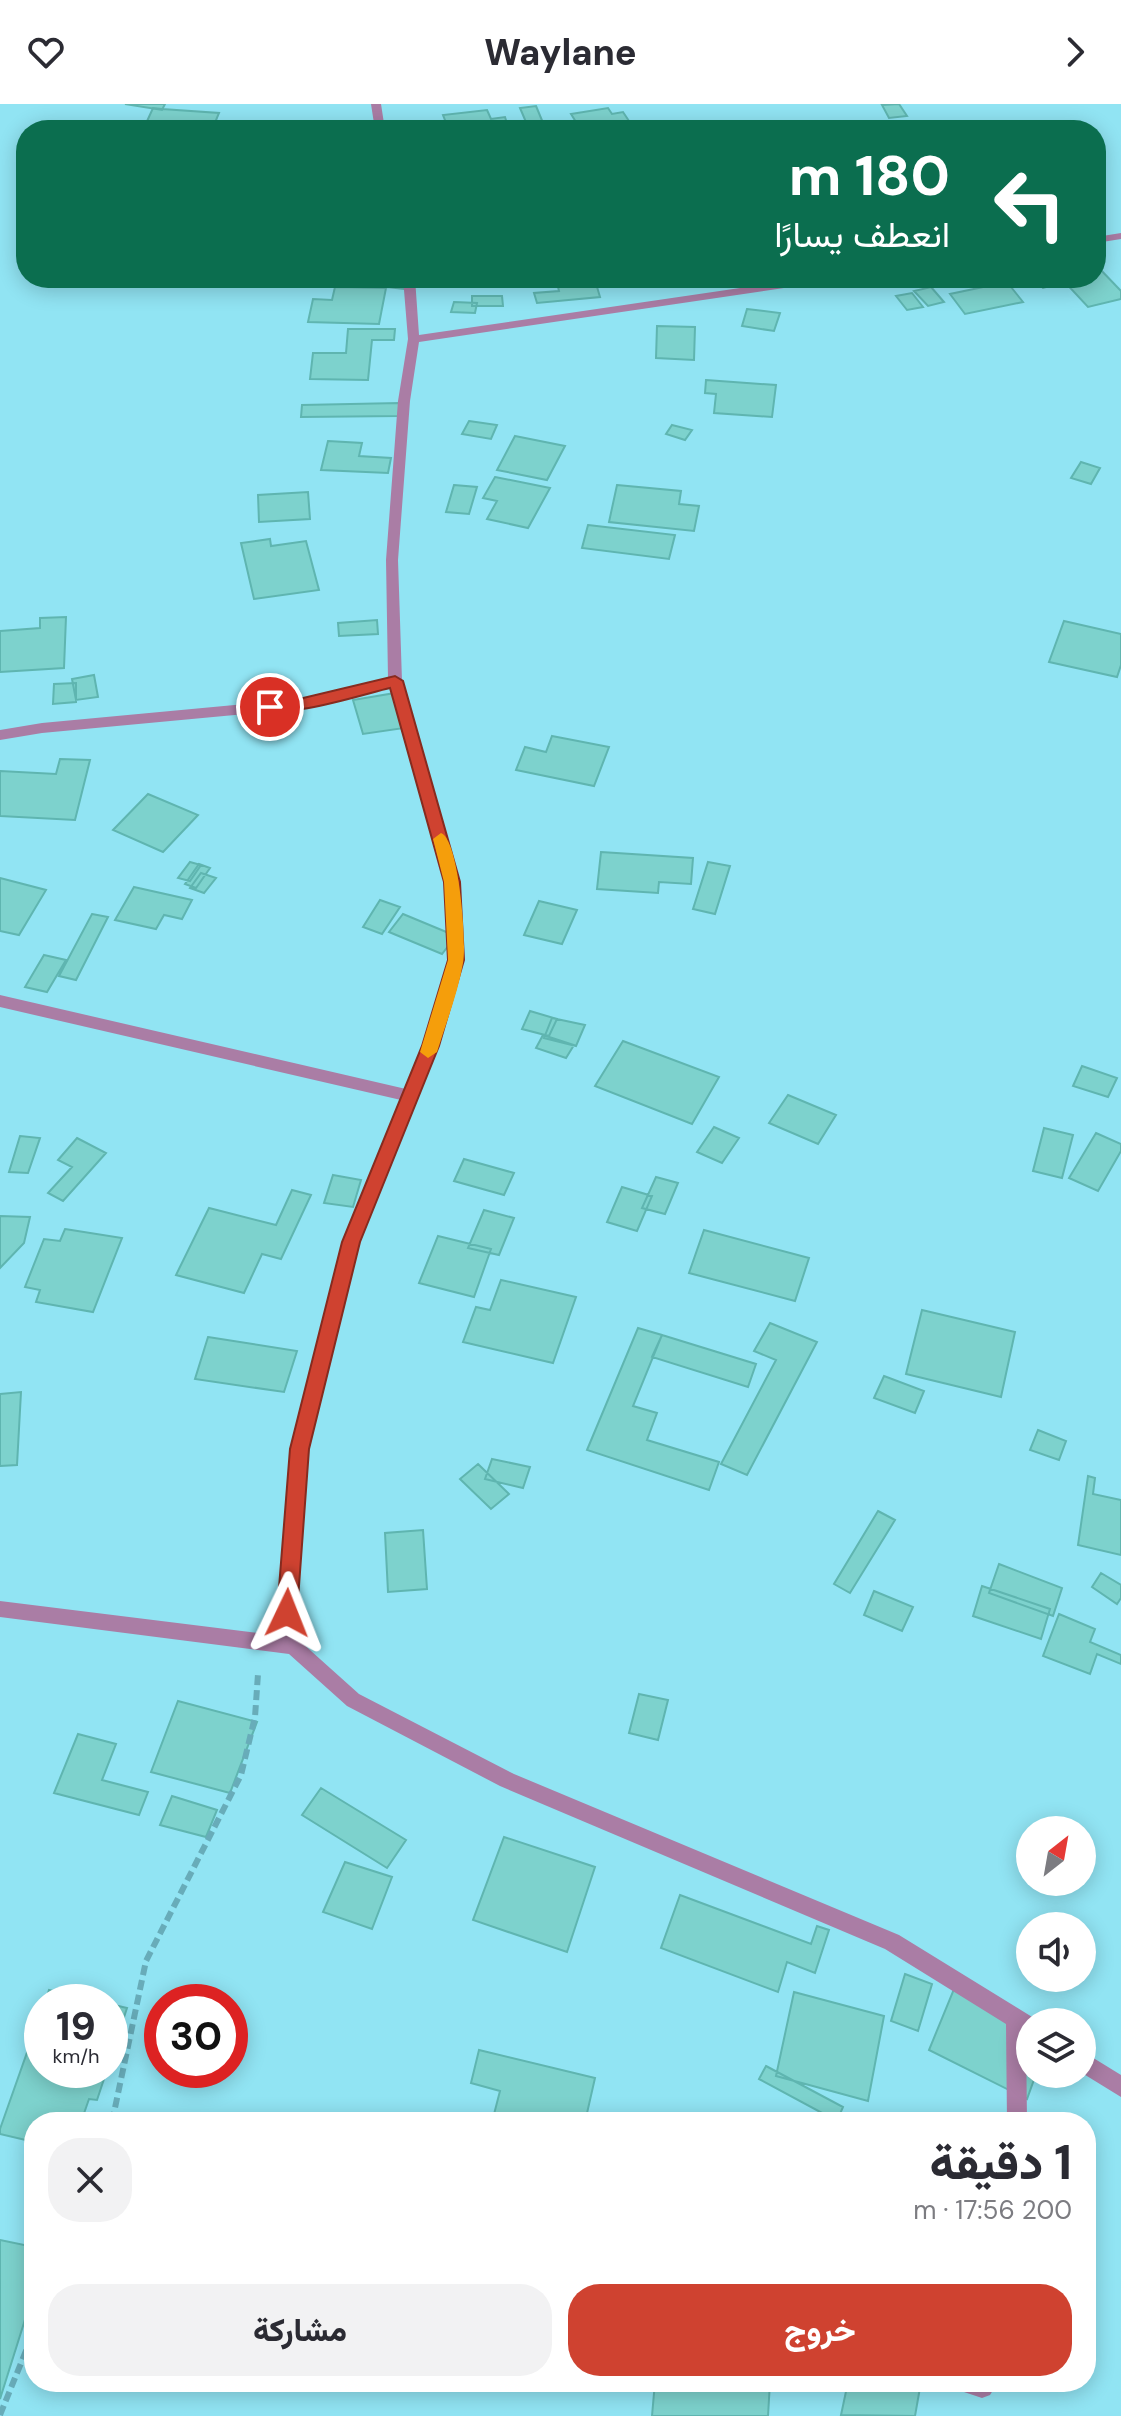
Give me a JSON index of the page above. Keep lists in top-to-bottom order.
{
  "north": "top right",
  "page": {
    "header": "Waylane",
    "turn": ["180 m", "انعطف يسارًا"],
    "speed": "19 km/h",
    "limit": "30",
    "heading": ["1 دقيقة", "200 m · 17:56"],
    "buttons": ["خروج", "مشاركة"]
  }
}
